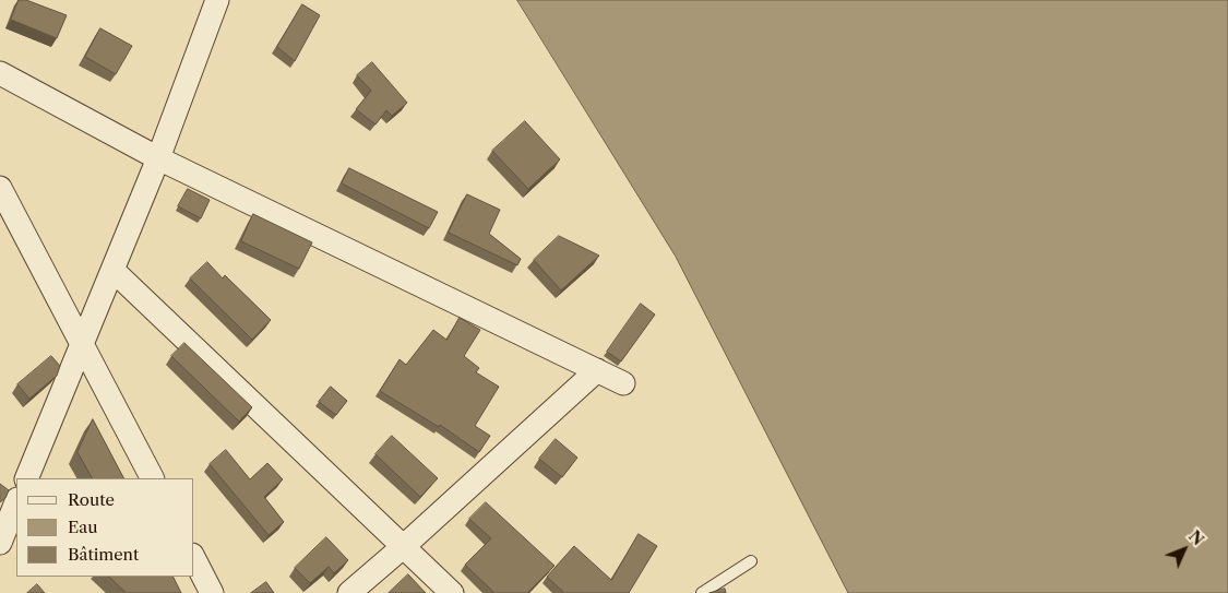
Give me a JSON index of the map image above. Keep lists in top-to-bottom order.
{
  "legend": ["Route", "Eau", "Bâtiment"],
  "north": "top right"
}
